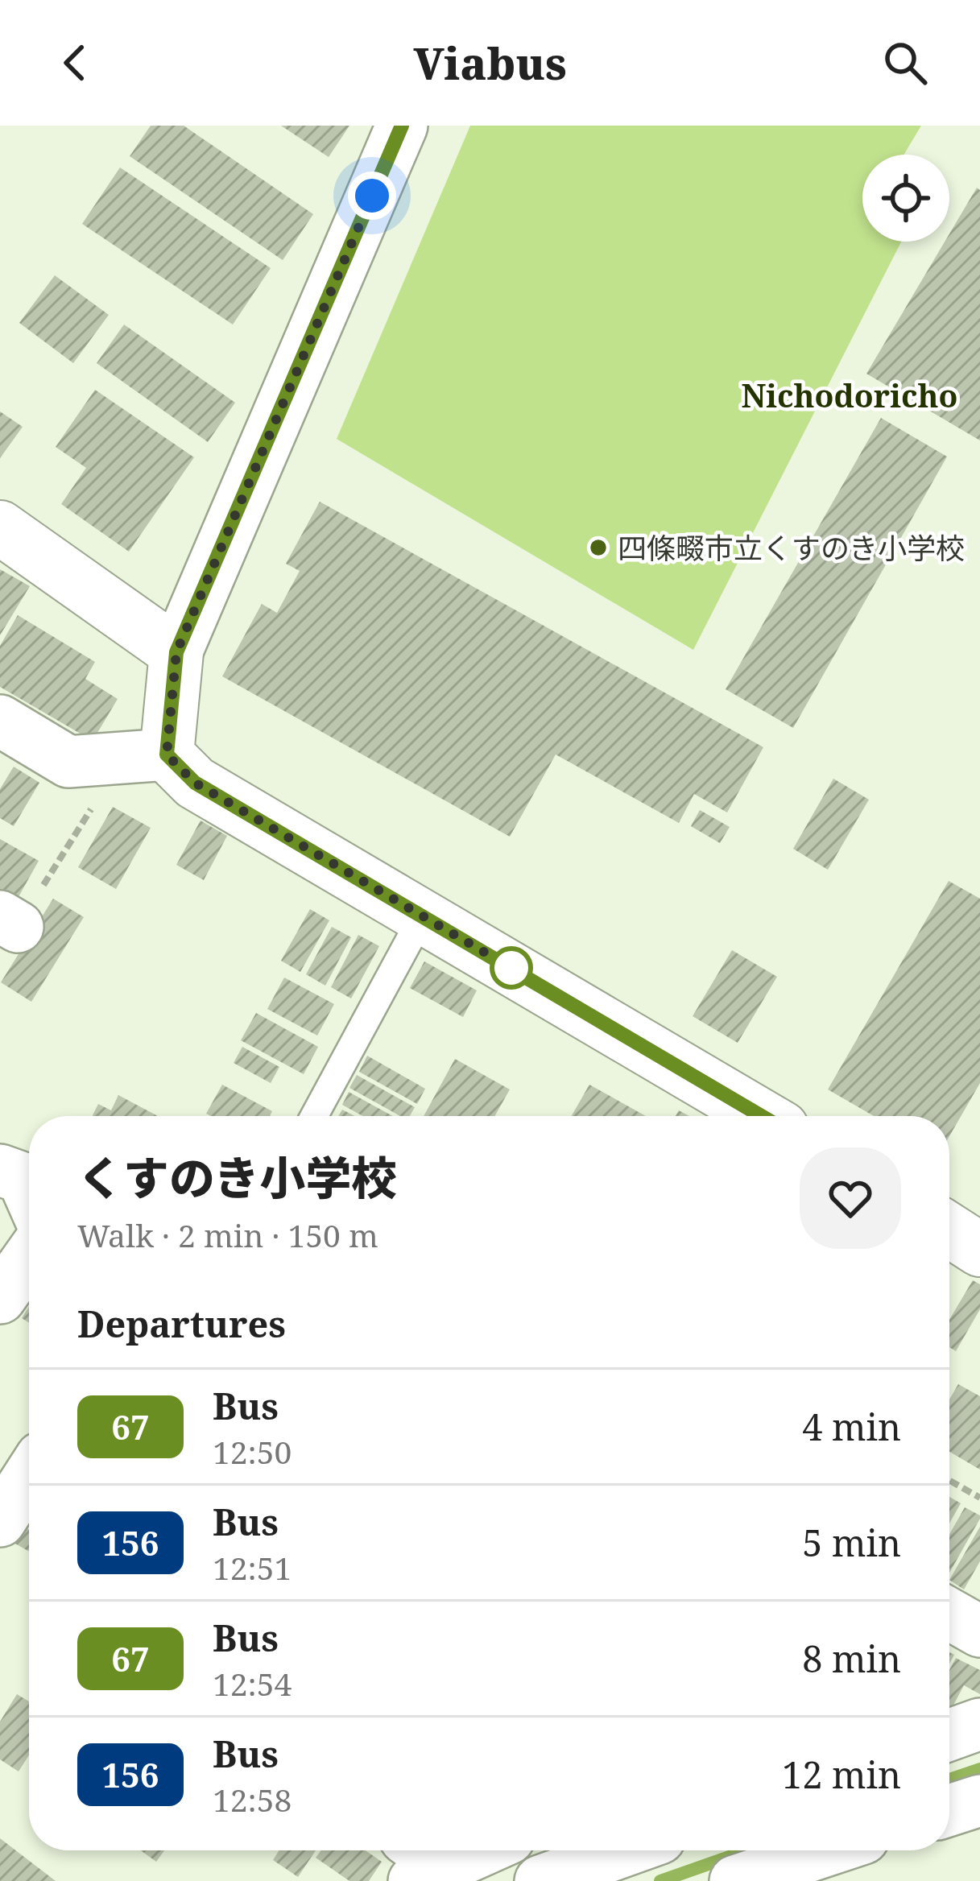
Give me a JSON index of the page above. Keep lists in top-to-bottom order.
{
  "districts": ["Nichodoricho"],
  "places": ["四條畷市立くすのき小学校"],
  "lines": ["bus line 67"],
  "page": {
    "header": "Viabus",
    "heading": [
      ["くすのき小学校", "Walk · 2 min · 150 m"],
      "Departures"
    ],
    "list": [
      {
        "mark": "67",
        "name": "Bus",
        "note": "12:50",
        "value": "4 min"
      },
      {
        "mark": "156",
        "name": "Bus",
        "note": "12:51",
        "value": "5 min"
      },
      {
        "mark": "67",
        "name": "Bus",
        "note": "12:54",
        "value": "8 min"
      },
      {
        "mark": "156",
        "name": "Bus",
        "note": "12:58",
        "value": "12 min"
      }
    ]
  }
}
